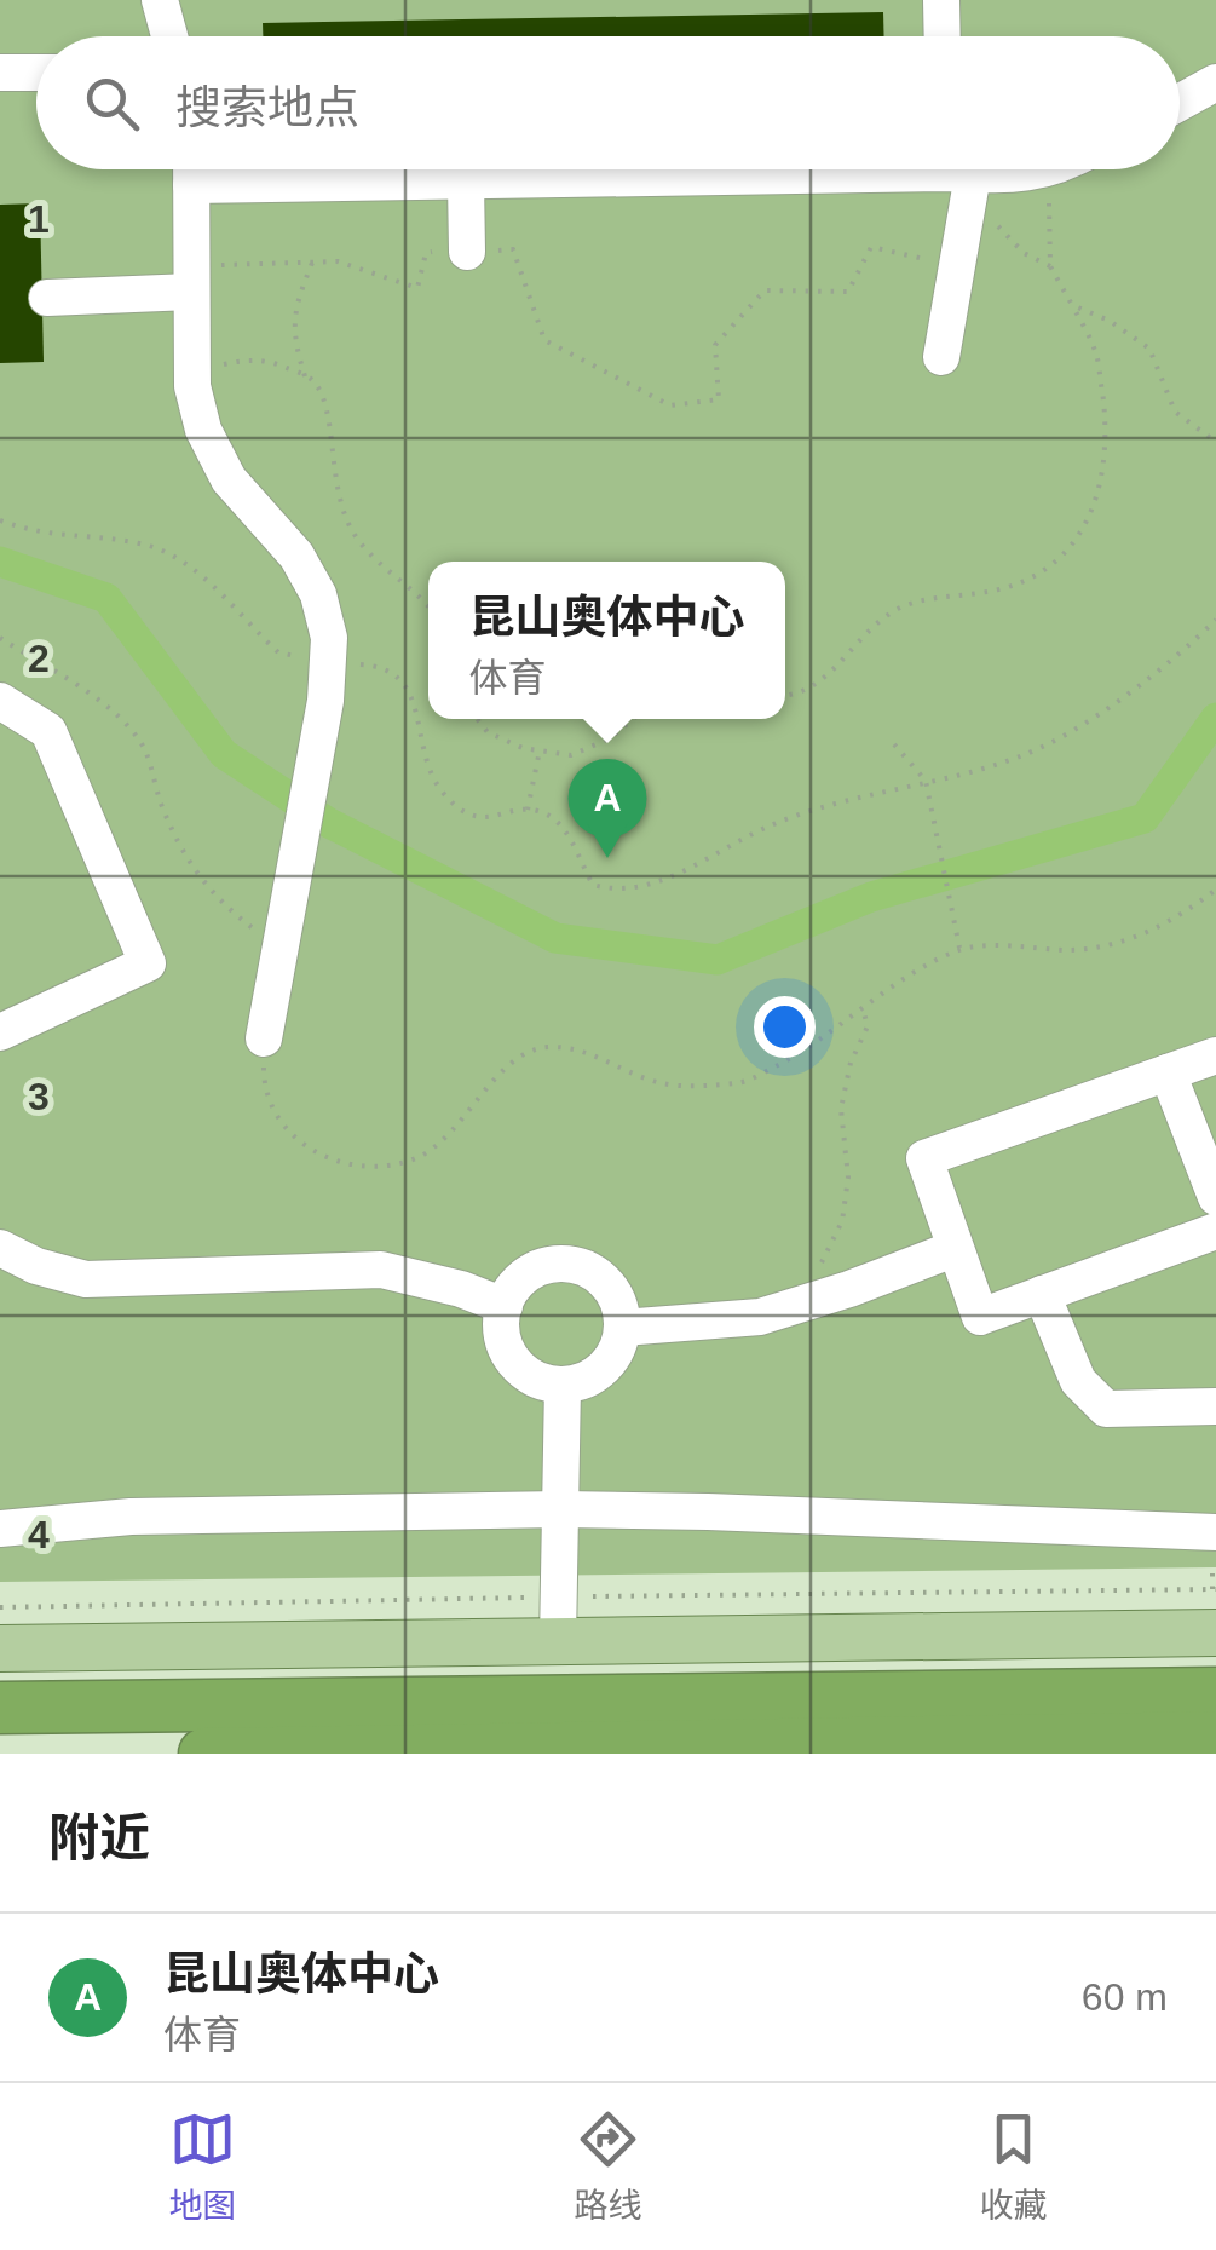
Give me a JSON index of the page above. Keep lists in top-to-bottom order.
{
  "page": {
    "search": "搜索地点",
    "popup": ["昆山奥体中心", "体育"],
    "pins": "A",
    "heading": "附近",
    "list": [
      {
        "mark": "A",
        "name": "昆山奥体中心",
        "note": "体育",
        "value": "60 m"
      }
    ],
    "nav": ["地图", "路线", "收藏"]
  },
  "grid": {
    "rows": [
      "1",
      "2",
      "3",
      "4"
    ]
  }
}
